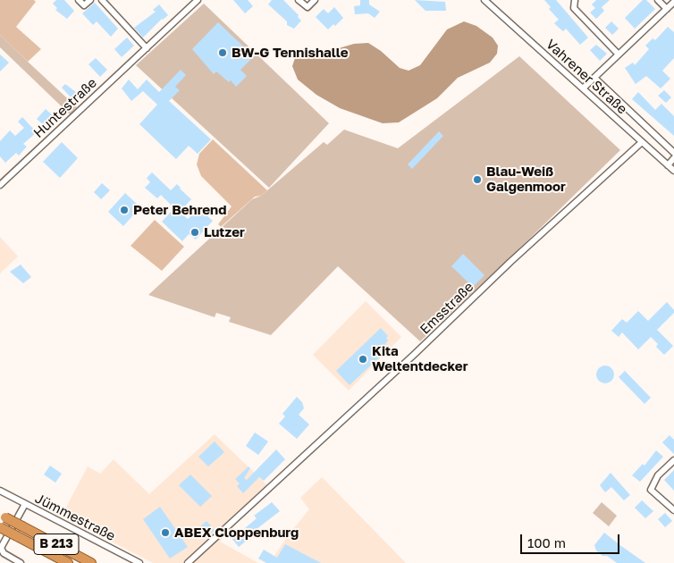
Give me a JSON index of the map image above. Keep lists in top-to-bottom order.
{
  "streets": {
    "highway": ["B 213"],
    "street": [
      "Vahrener Straße",
      "Huntestraße",
      "Emsstraße",
      "Jümmestraße"
    ]
  },
  "crossings": [
    ["Vahrener Straße", "Emsstraße"]
  ],
  "places": [
    "BW-G Tennishalle",
    "Blau-Weiß Galgenmoor",
    "Peter Behrend",
    "Lutzer",
    "Kita Weltentdecker",
    "ABEX Cloppenburg"
  ],
  "scale_bar": "100 m"
}
